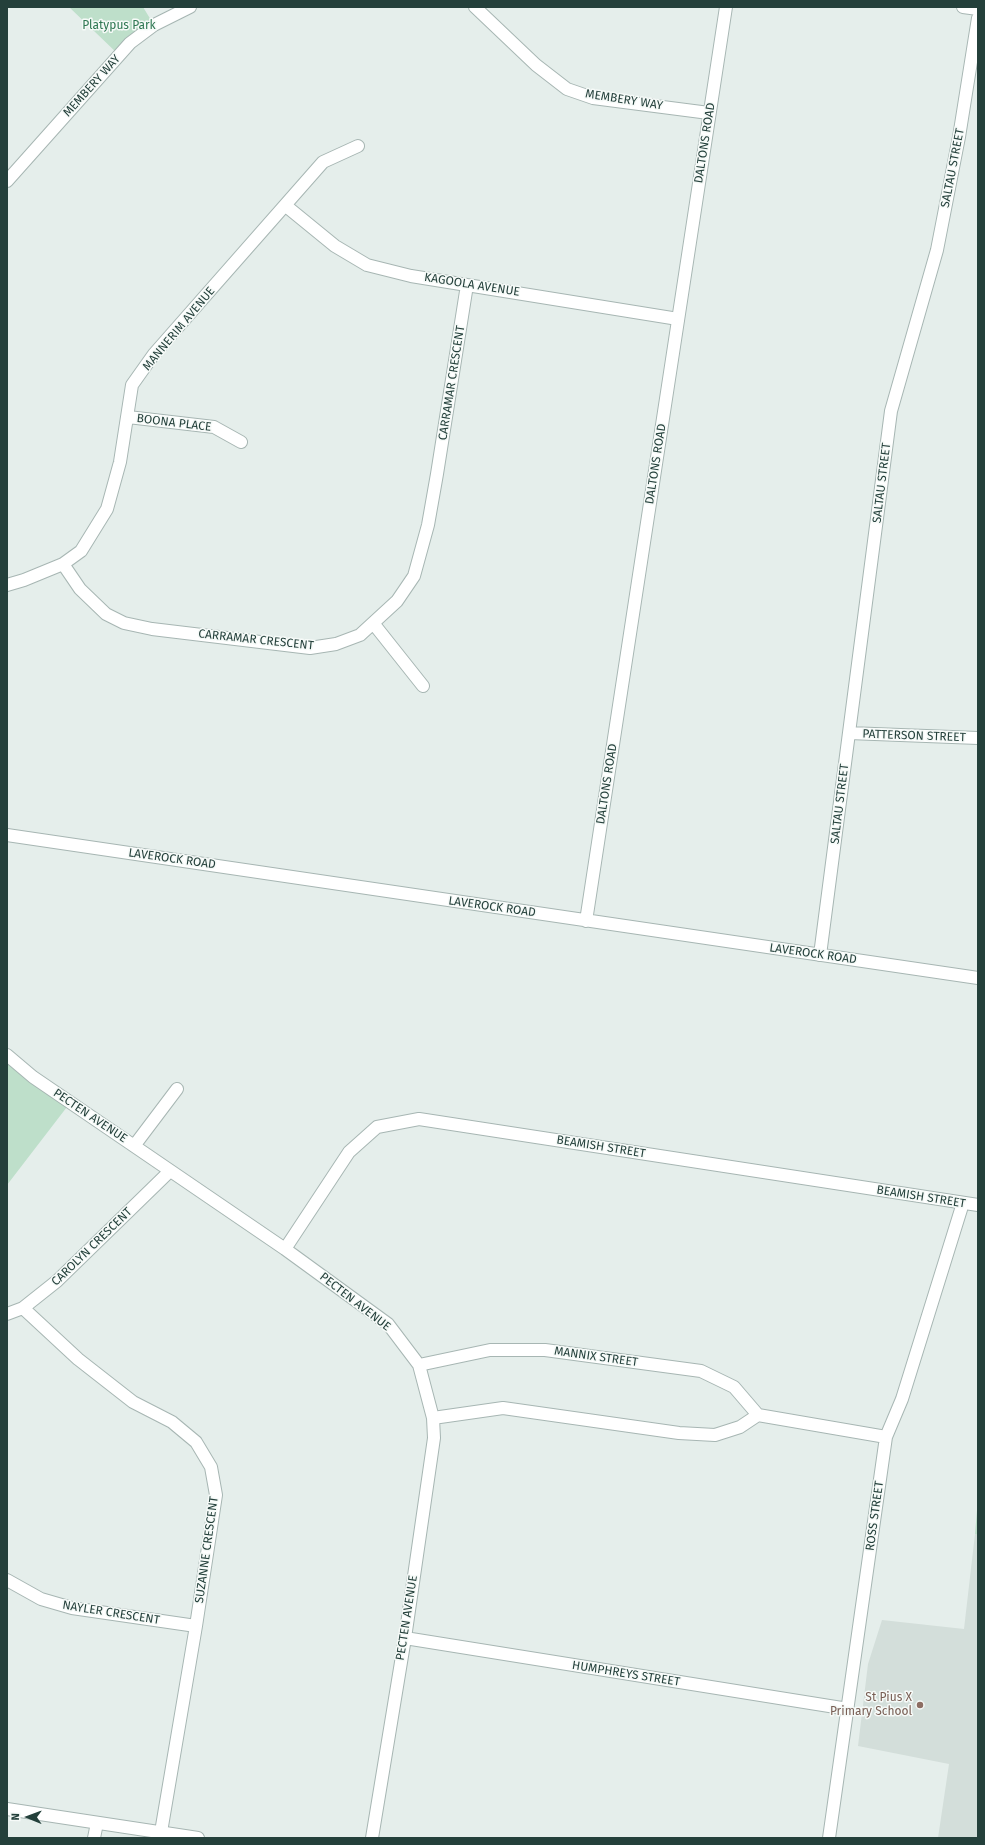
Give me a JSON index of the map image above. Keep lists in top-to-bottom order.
{
  "streets": {
    "street": [
      "MEMBERY WAY",
      "DALTONS ROAD",
      "SALTAU STREET",
      "KAGOOLA AVENUE",
      "MANNERIM AVENUE",
      "CARRAMAR CRESCENT",
      "BOONA PLACE",
      "PATTERSON STREET",
      "LAVEROCK ROAD",
      "PECTEN AVENUE",
      "BEAMISH STREET",
      "CAROLYN CRESCENT",
      "MANNIX STREET",
      "ROSS STREET",
      "SUZANNE CRESCENT",
      "NAYLER CRESCENT",
      "HUMPHREYS STREET"
    ]
  },
  "crossings": [
    ["MEMBERY WAY", "DALTONS ROAD"],
    ["DALTONS ROAD", "KAGOOLA AVENUE"],
    ["DALTONS ROAD", "LAVEROCK ROAD"],
    ["SALTAU STREET", "PATTERSON STREET"],
    ["SALTAU STREET", "LAVEROCK ROAD"],
    ["KAGOOLA AVENUE", "MANNERIM AVENUE"],
    ["KAGOOLA AVENUE", "CARRAMAR CRESCENT"],
    ["MANNERIM AVENUE", "CARRAMAR CRESCENT"],
    ["MANNERIM AVENUE", "BOONA PLACE"],
    ["PECTEN AVENUE", "BEAMISH STREET"],
    ["PECTEN AVENUE", "CAROLYN CRESCENT"],
    ["PECTEN AVENUE", "MANNIX STREET"],
    ["PECTEN AVENUE", "HUMPHREYS STREET"],
    ["BEAMISH STREET", "ROSS STREET"],
    ["CAROLYN CRESCENT", "SUZANNE CRESCENT"],
    ["ROSS STREET", "HUMPHREYS STREET"],
    ["SUZANNE CRESCENT", "NAYLER CRESCENT"]
  ],
  "parks": ["Platypus Park"],
  "places": ["St Pius X Primary School"],
  "north": "left"
}
